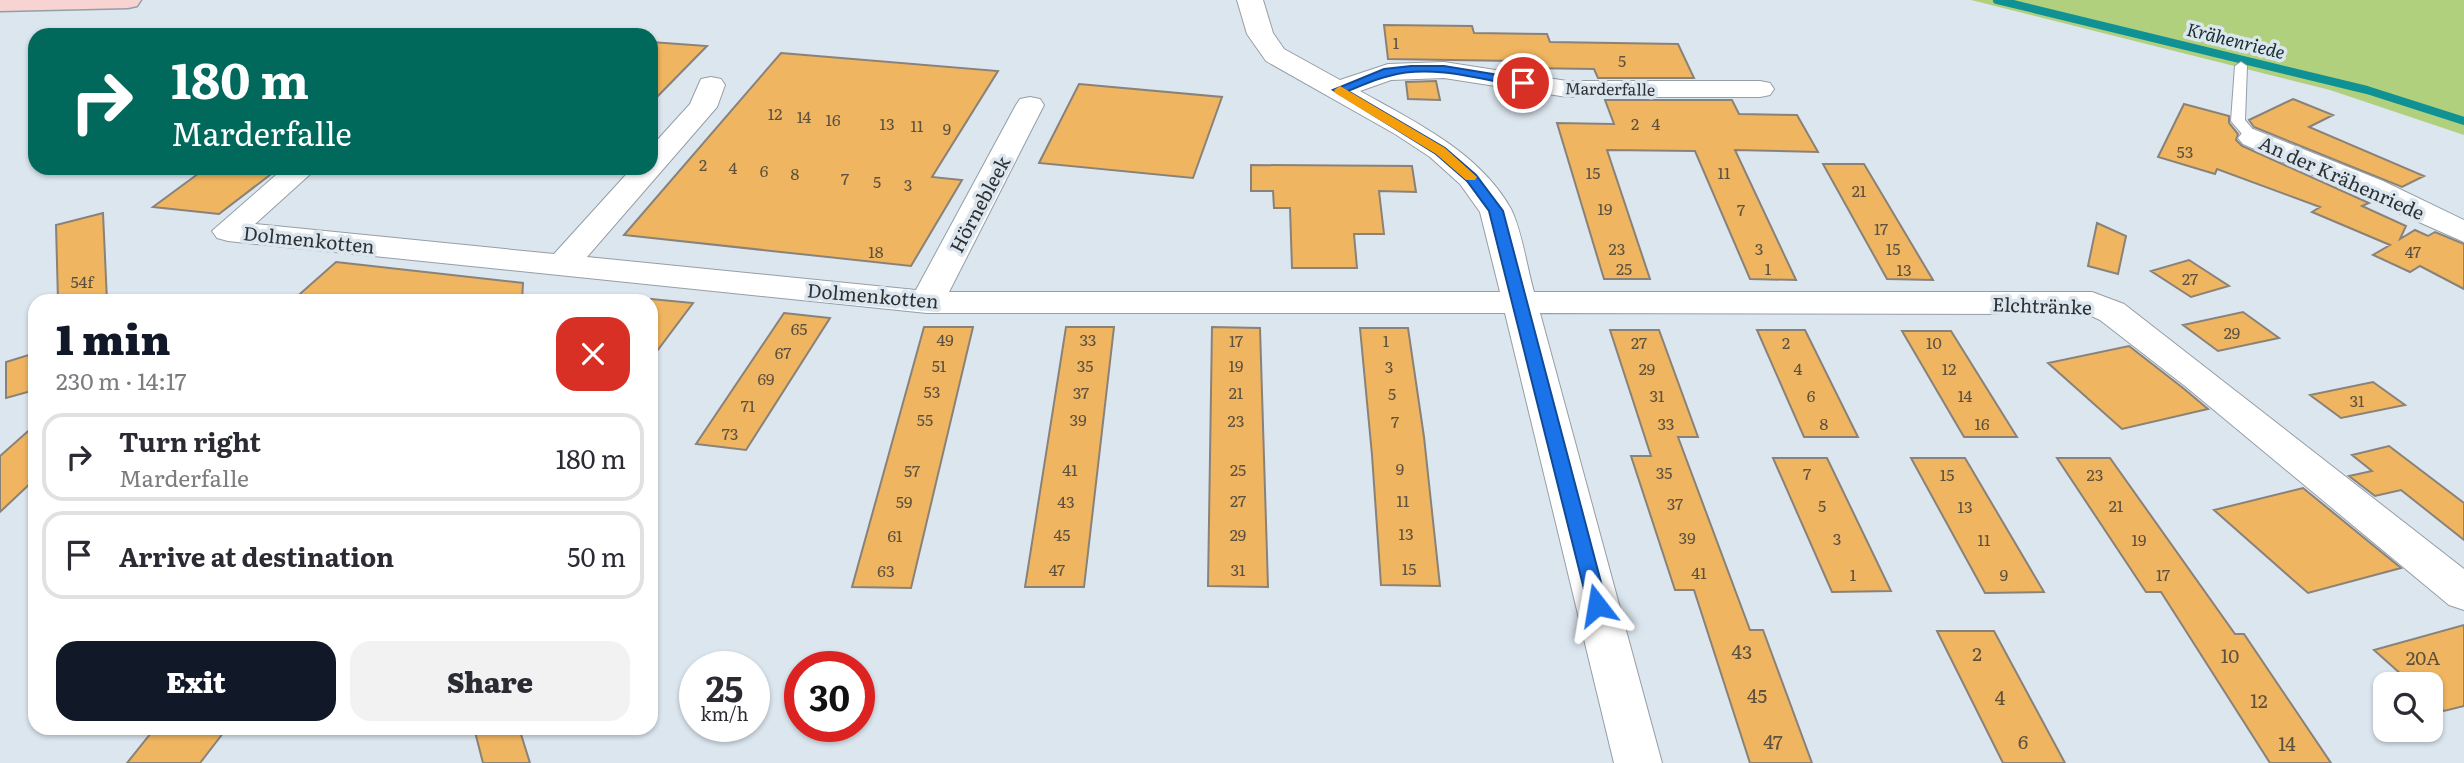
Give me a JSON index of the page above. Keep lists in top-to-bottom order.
{
  "streets": {
    "street": [
      "Marderfalle",
      "An der Krähenriede",
      "Hörnebleek",
      "Dolmenkotten",
      "Elchtränke"
    ]
  },
  "crossings": [
    ["Hörnebleek", "Dolmenkotten"],
    ["Dolmenkotten", "Elchtränke"]
  ],
  "water": ["Krähenriede"],
  "house_numbers": [
    "1",
    "5",
    "12",
    "14",
    "16",
    "13",
    "2",
    "4",
    "11",
    "9",
    "53",
    "2",
    "4",
    "6",
    "15",
    "11",
    "8",
    "7",
    "5",
    "3",
    "21",
    "19",
    "7",
    "17",
    "23",
    "3",
    "15",
    "18",
    "47",
    "25",
    "1",
    "13",
    "27",
    "54f",
    "65",
    "29",
    "49",
    "33",
    "17",
    "1",
    "27",
    "2",
    "10",
    "67",
    "51",
    "35",
    "19",
    "3",
    "29",
    "4",
    "12",
    "69",
    "53",
    "37",
    "21",
    "5",
    "31",
    "6",
    "14",
    "31",
    "71",
    "55",
    "39",
    "23",
    "7",
    "33",
    "8",
    "16",
    "73",
    "9",
    "41",
    "25",
    "57",
    "35",
    "7",
    "15",
    "23",
    "27",
    "11",
    "59",
    "43",
    "37",
    "5",
    "21",
    "13",
    "13",
    "45",
    "29",
    "61",
    "39",
    "3",
    "11",
    "19",
    "15",
    "47",
    "31",
    "63",
    "41",
    "1",
    "9",
    "17",
    "43",
    "2",
    "10",
    "20A",
    "45",
    "4",
    "12",
    "47",
    "6",
    "14"
  ],
  "page": {
    "turn": ["180 m", "Marderfalle"],
    "heading": ["1 min", "230 m · 14:17"],
    "list": [
      {
        "name": "Turn right",
        "note": "Marderfalle",
        "value": "180 m"
      },
      {
        "name": "Arrive at destination",
        "value": "50 m"
      }
    ],
    "buttons": ["Exit", "Share"],
    "speed": "25 km/h",
    "limit": "30"
  }
}
